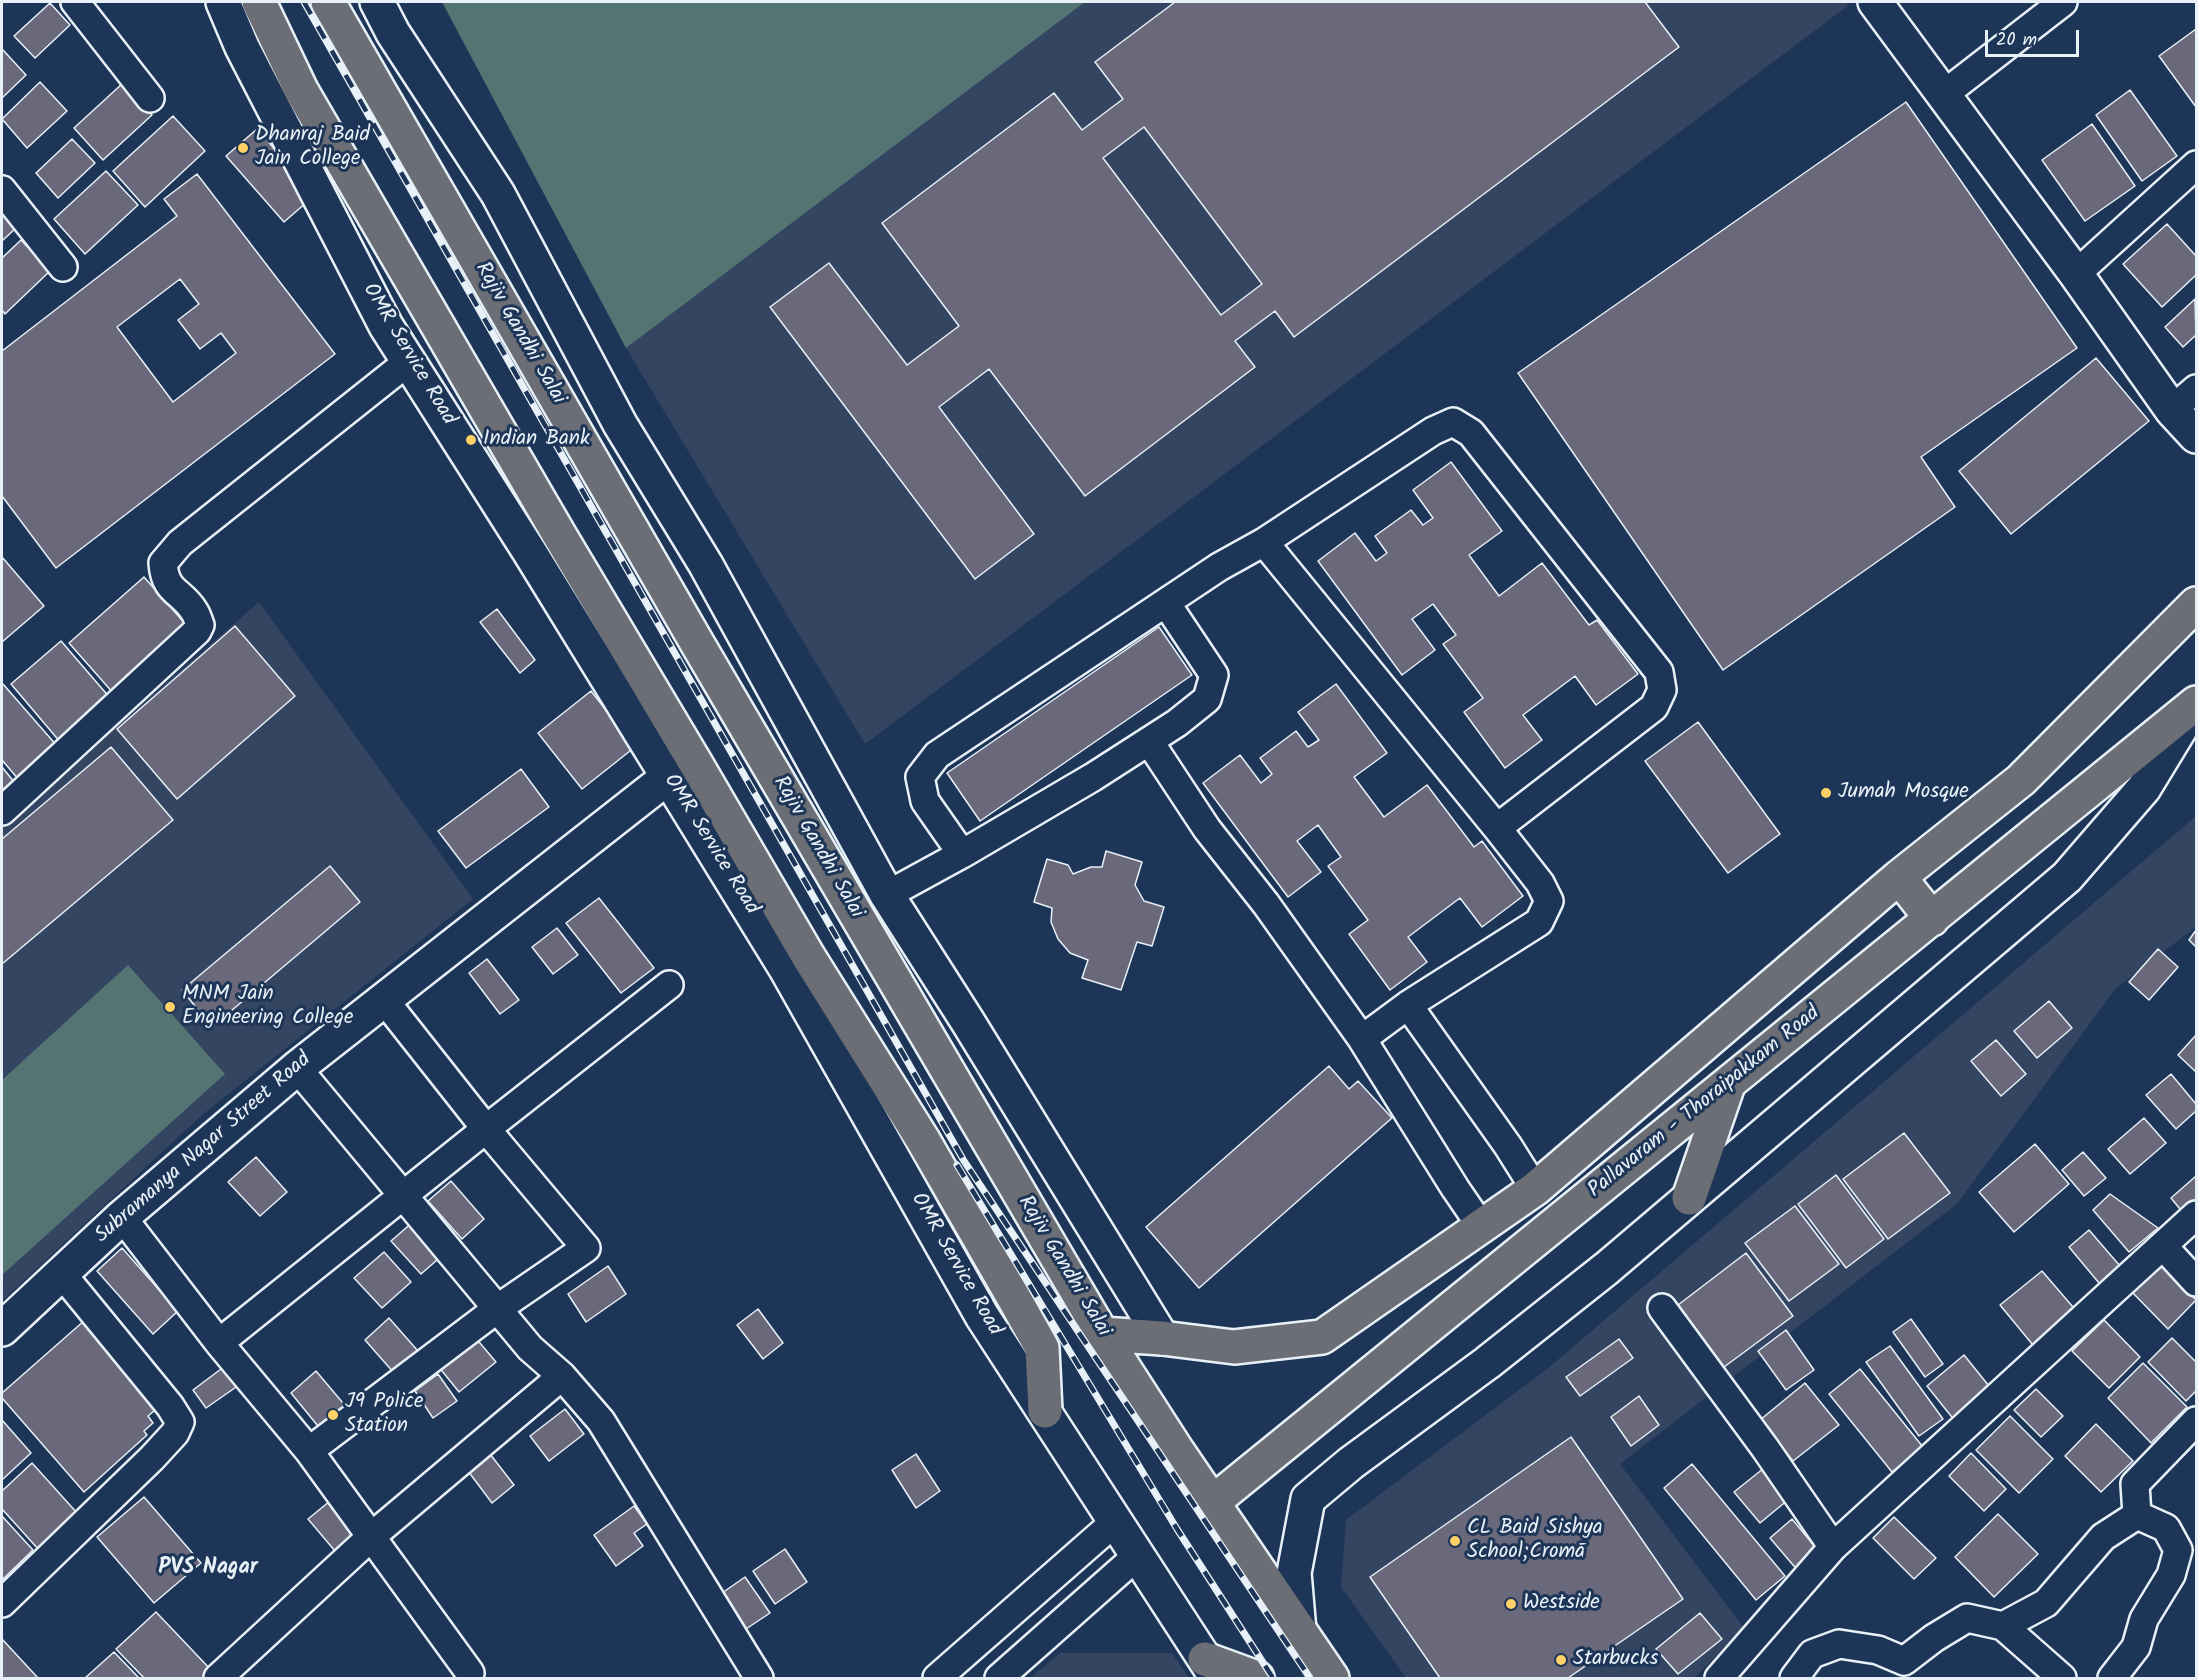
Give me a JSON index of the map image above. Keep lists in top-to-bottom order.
{
  "streets": {
    "main road": ["Rajiv Gandhi Salai", "Pallavaram - Thoraipakkam Road"],
    "street": ["OMR Service Road", "Subramanya Nagar Street Road"]
  },
  "crossings": [
    ["Rajiv Gandhi Salai", "Pallavaram - Thoraipakkam Road"],
    ["OMR Service Road", "Subramanya Nagar Street Road"]
  ],
  "districts": ["PVS Nagar"],
  "places": [
    "Dhanraj Baid Jain College",
    "Indian Bank",
    "Jumah Mosque",
    "MNM Jain Engineering College",
    "J9 Police Station",
    "CL Baid Sishya School;Cromā",
    "Westside",
    "Starbucks"
  ],
  "scale_bar": "20 m"
}
